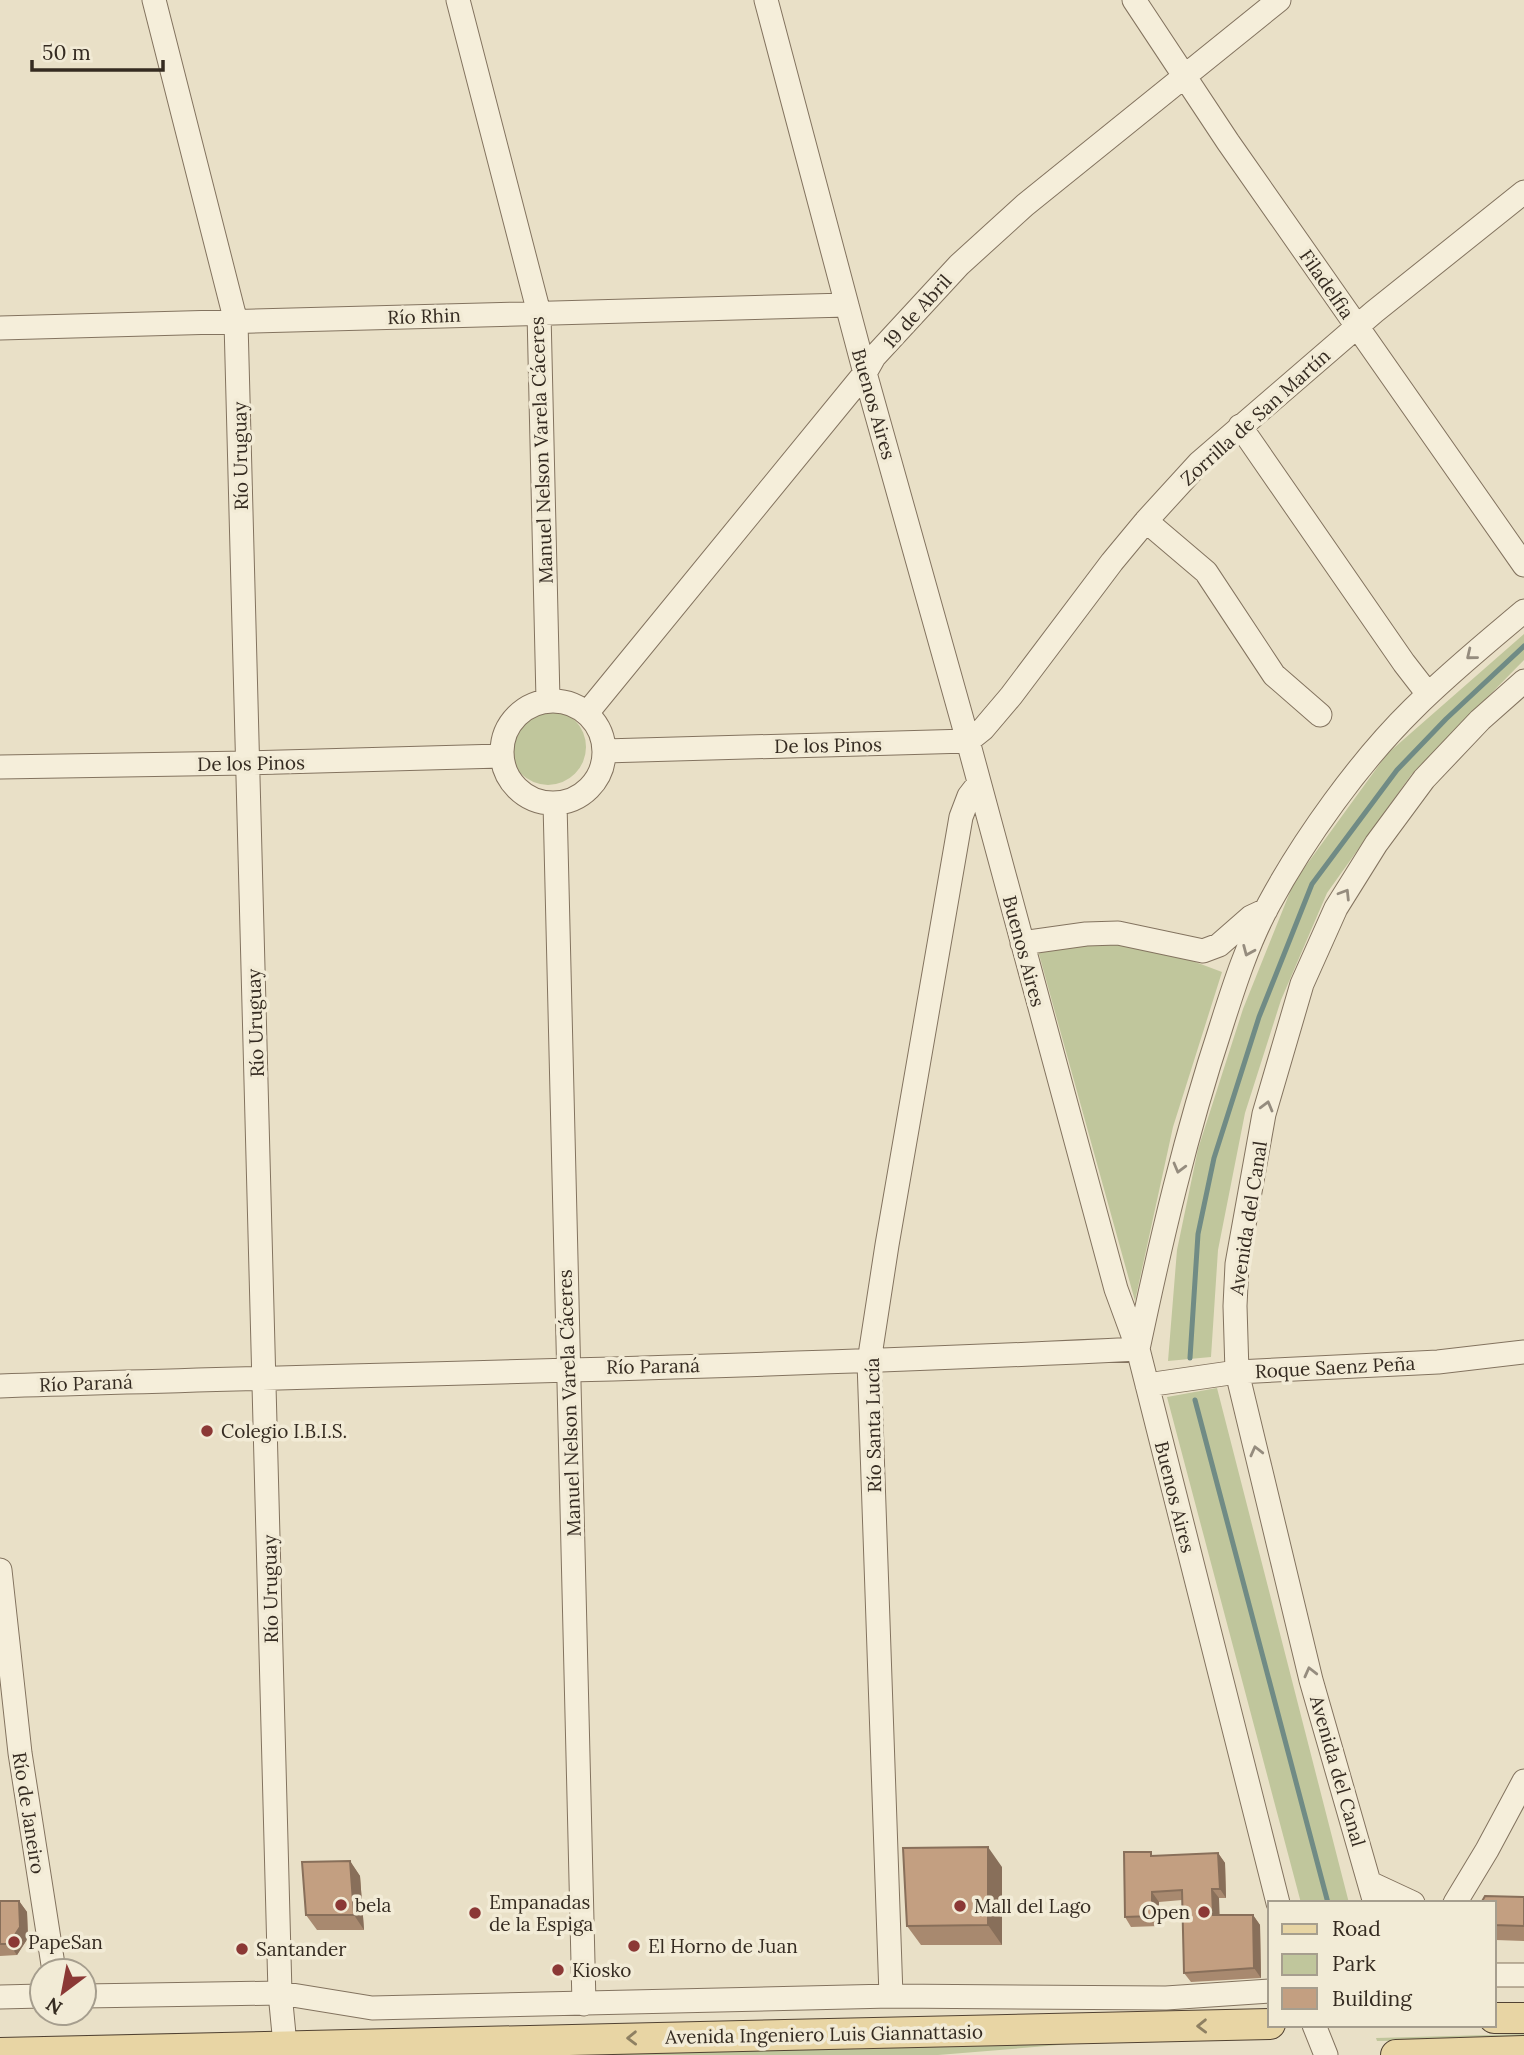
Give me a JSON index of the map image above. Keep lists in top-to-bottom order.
{
  "streets": {
    "main road": ["Avenida Ingeniero Luis Giannattasio"],
    "street": [
      "Filadelfia",
      "19 de Abril",
      "Río Rhin",
      "Buenos Aires",
      "Zorrilla de San Martín",
      "Manuel Nelson Varela Cáceres",
      "Río Uruguay",
      "De los Pinos",
      "Avenida del Canal",
      "Río Paraná",
      "Roque Saenz Peña",
      "Río Santa Lucía",
      "Río de Janeiro"
    ]
  },
  "crossings": [
    ["Filadelfia", "19 de Abril"],
    ["Filadelfia", "Zorrilla de San Martín"],
    ["19 de Abril", "Buenos Aires"],
    ["19 de Abril", "Manuel Nelson Varela Cáceres"],
    ["19 de Abril", "De los Pinos"],
    ["Río Rhin", "Buenos Aires"],
    ["Río Rhin", "Manuel Nelson Varela Cáceres"],
    ["Río Rhin", "Río Uruguay"],
    ["Buenos Aires", "Zorrilla de San Martín"],
    ["Buenos Aires", "De los Pinos"],
    ["Buenos Aires", "Río Paraná"],
    ["Buenos Aires", "Roque Saenz Peña"],
    ["Buenos Aires", "Río Santa Lucía"],
    ["Zorrilla de San Martín", "De los Pinos"],
    ["Manuel Nelson Varela Cáceres", "De los Pinos"],
    ["Manuel Nelson Varela Cáceres", "Río Paraná"],
    ["Manuel Nelson Varela Cáceres", "Avenida Ingeniero Luis Giannattasio"],
    ["Río Uruguay", "De los Pinos"],
    ["Río Uruguay", "Río Paraná"],
    ["Río Uruguay", "Avenida Ingeniero Luis Giannattasio"],
    ["Avenida del Canal", "Roque Saenz Peña"],
    ["Río Paraná", "Río Santa Lucía"],
    ["Río Santa Lucía", "Avenida Ingeniero Luis Giannattasio"]
  ],
  "places": [
    "Colegio I.B.I.S.",
    "bela",
    "Mall del Lago",
    "Open",
    "Empanadas de la Espiga",
    "PapeSan",
    "El Horno de Juan",
    "Santander",
    "Kiosko"
  ],
  "legend": ["Road", "Park", "Building"],
  "scale_bar": "50 m",
  "north": "bottom left"
}
